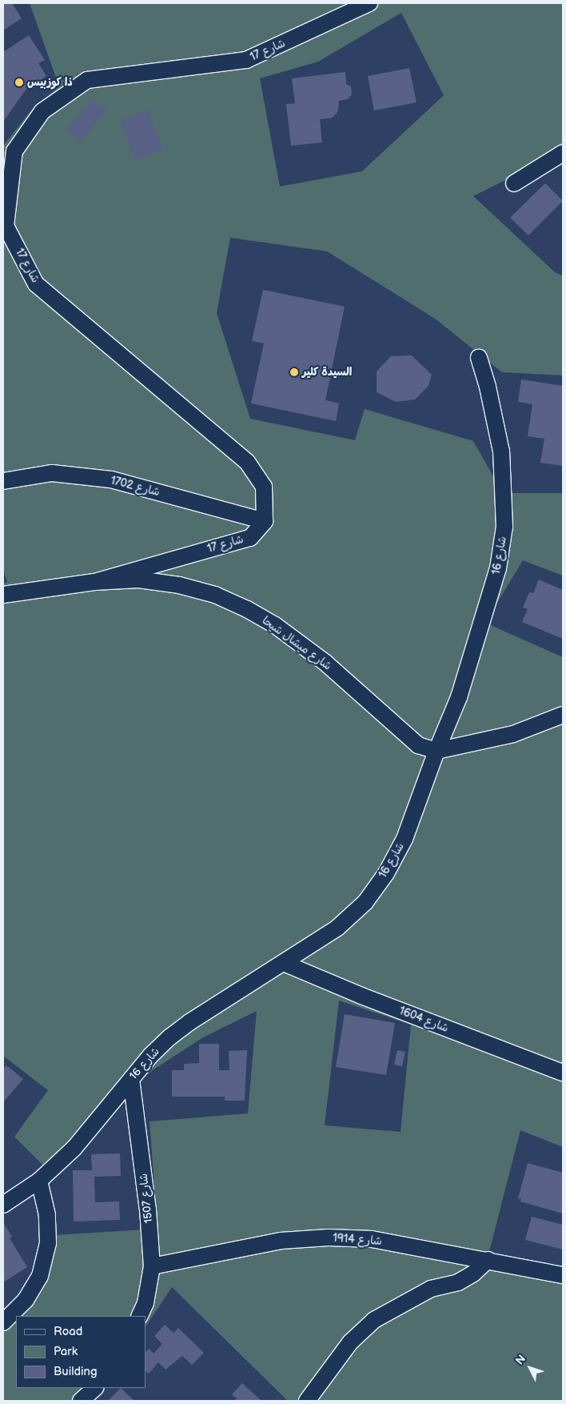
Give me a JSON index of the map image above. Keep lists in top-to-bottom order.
{
  "streets": {
    "street": [
      "شارع 17",
      "شارع 1702",
      "شارع 16",
      "شارع ميشال شيحا",
      "شارع 1604",
      "شارع 1507",
      "شارع 1914"
    ]
  },
  "crossings": [
    ["شارع 17", "شارع 1702"],
    ["شارع 17", "شارع ميشال شيحا"],
    ["شارع 16", "شارع ميشال شيحا"],
    ["شارع 16", "شارع 1604"],
    ["شارع 16", "شارع 1507"],
    ["شارع 1507", "شارع 1914"]
  ],
  "places": ["ذا كوزبيس", "السيدة كلير"],
  "legend": ["Road", "Park", "Building"],
  "north": "top left"
}
